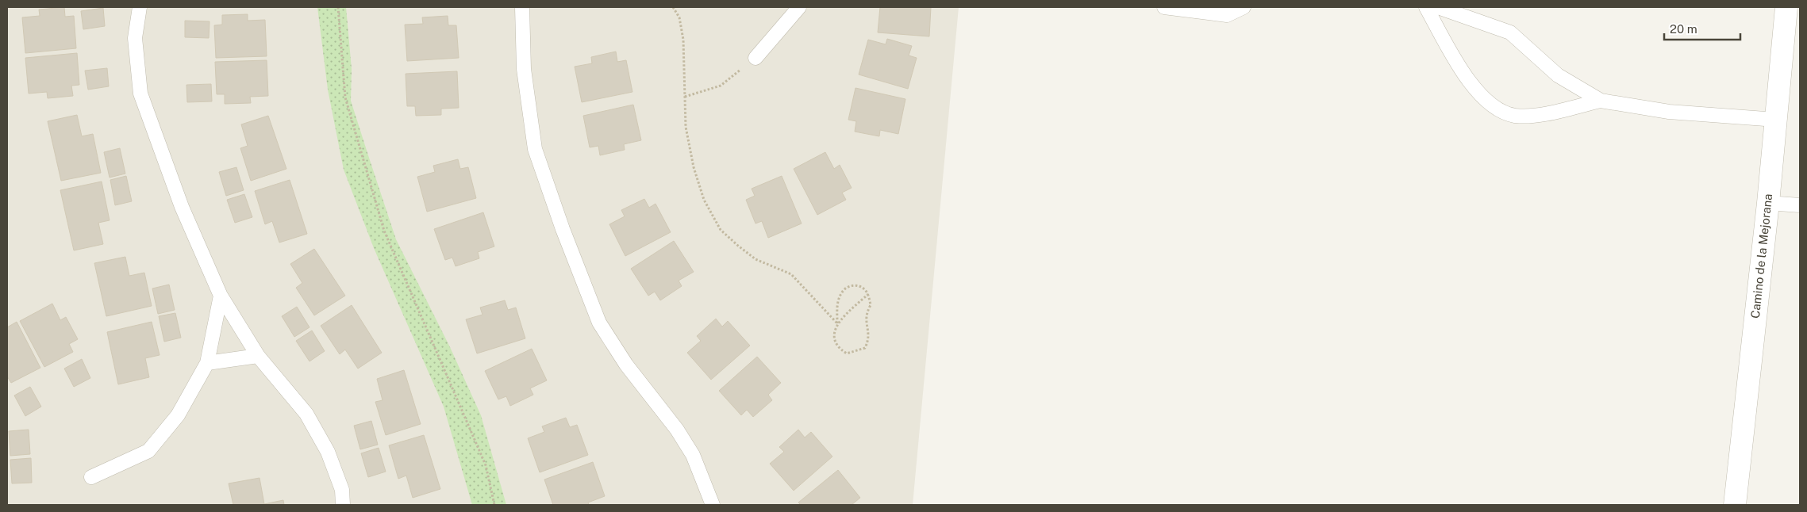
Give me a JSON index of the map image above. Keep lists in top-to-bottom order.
{
  "streets": {
    "street": ["Camino de la Mejorana"]
  },
  "scale_bar": "20 m"
}
